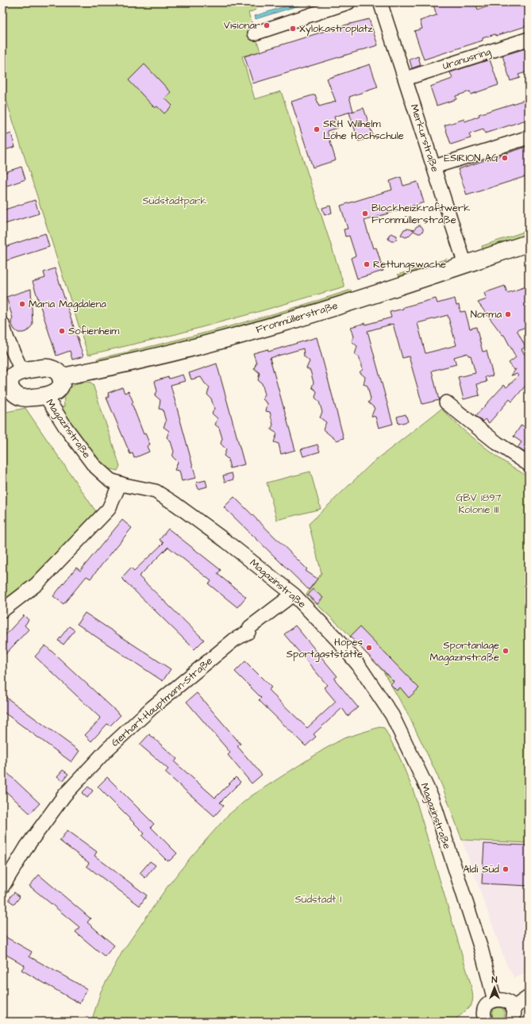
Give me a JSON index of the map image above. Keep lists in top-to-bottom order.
{
  "streets": {
    "main road": ["Fronmüllerstraße"],
    "street": [
      "Uranusring",
      "Merkurstraße",
      "Magazinstraße",
      "Gerhart-Hauptmann-Straße"
    ]
  },
  "crossings": [
    ["Uranusring", "Merkurstraße"],
    ["Merkurstraße", "Fronmüllerstraße"],
    ["Magazinstraße", "Gerhart-Hauptmann-Straße"]
  ],
  "parks": ["Südstadtpark", "GBV 1897 Kolonie III", "Südstadt I"],
  "places": [
    "Visionär",
    "Xylokastroplatz",
    "SRH Wilhelm Löhe Hochschule",
    "ESIRION AG",
    "Blockheizkraftwerk Fronmüllerstraße",
    "Rettungswache",
    "Maria Magdalena",
    "Norma",
    "Sofienheim",
    "Hopes Sportgaststätte",
    "Sportanlage Magazinstraße",
    "Aldi Süd"
  ],
  "north": "top"
}
